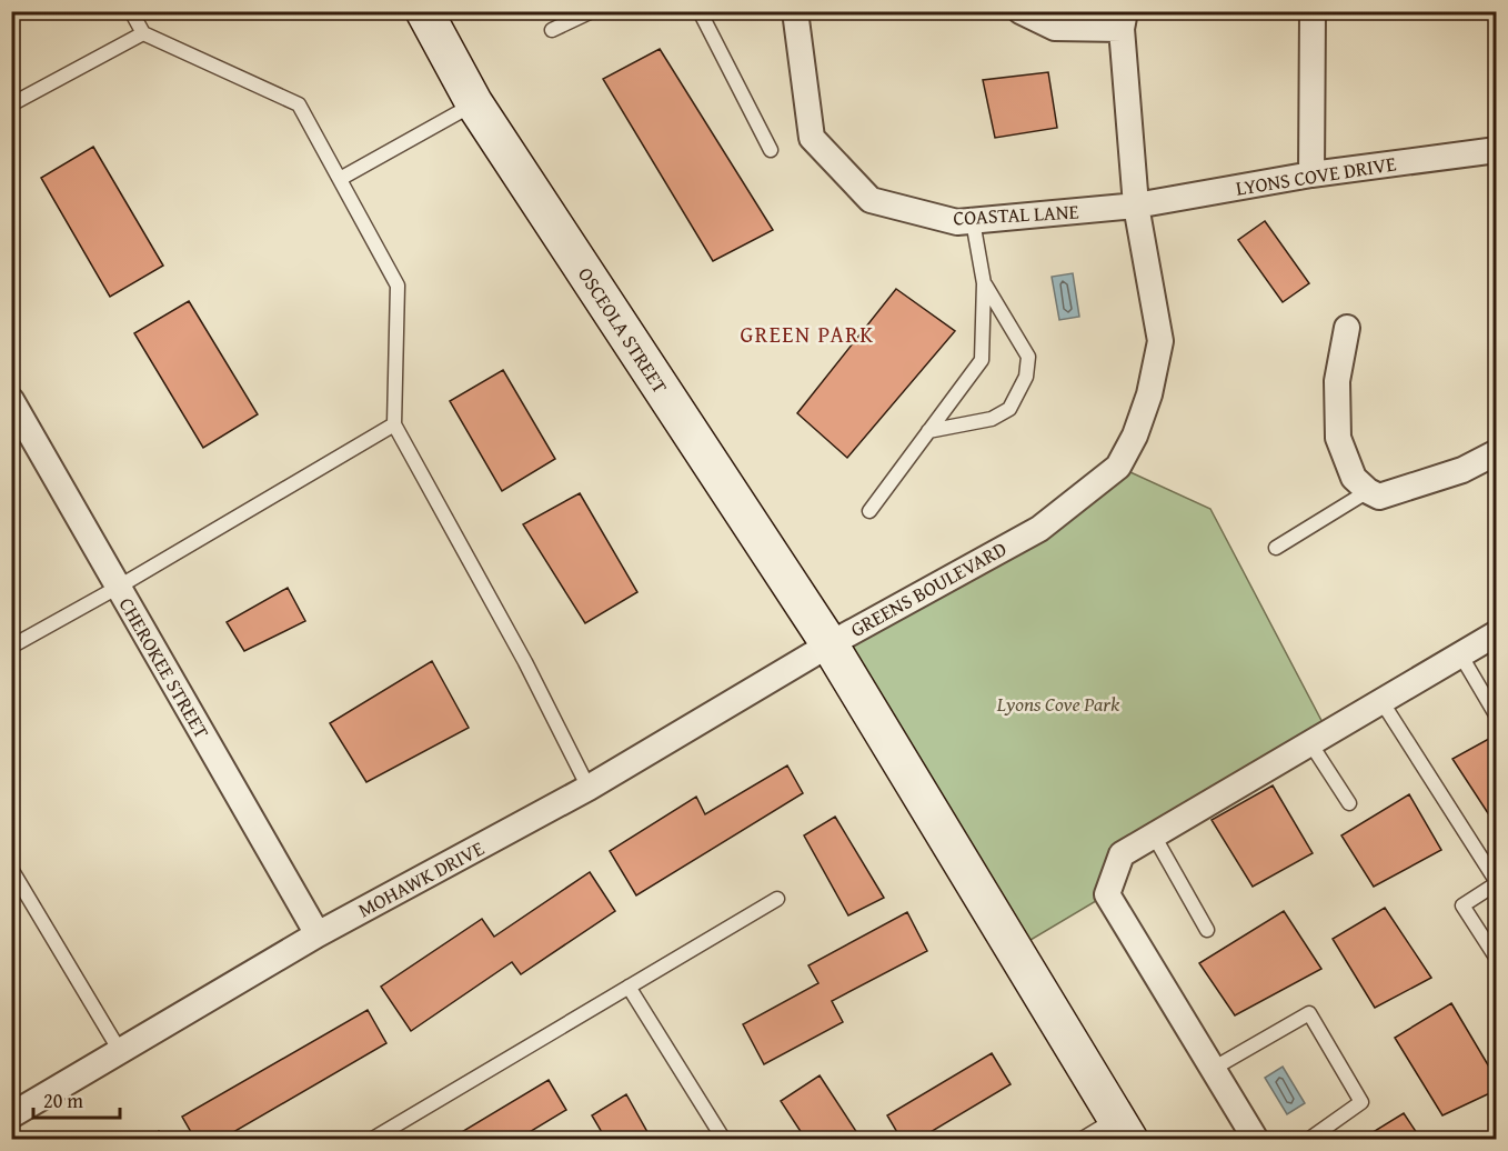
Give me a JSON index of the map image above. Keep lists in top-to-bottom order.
{
  "streets": {
    "street": [
      "LYONS COVE DRIVE",
      "COASTAL LANE",
      "OSCEOLA STREET",
      "GREENS BOULEVARD",
      "CHEROKEE STREET",
      "MOHAWK DRIVE"
    ]
  },
  "crossings": [
    ["LYONS COVE DRIVE", "COASTAL LANE"],
    ["LYONS COVE DRIVE", "GREENS BOULEVARD"],
    ["COASTAL LANE", "GREENS BOULEVARD"],
    ["OSCEOLA STREET", "GREENS BOULEVARD"],
    ["OSCEOLA STREET", "MOHAWK DRIVE"],
    ["GREENS BOULEVARD", "MOHAWK DRIVE"],
    ["CHEROKEE STREET", "MOHAWK DRIVE"]
  ],
  "districts": ["GREEN PARK"],
  "parks": ["Lyons Cove Park"],
  "scale_bar": "20 m"
}
